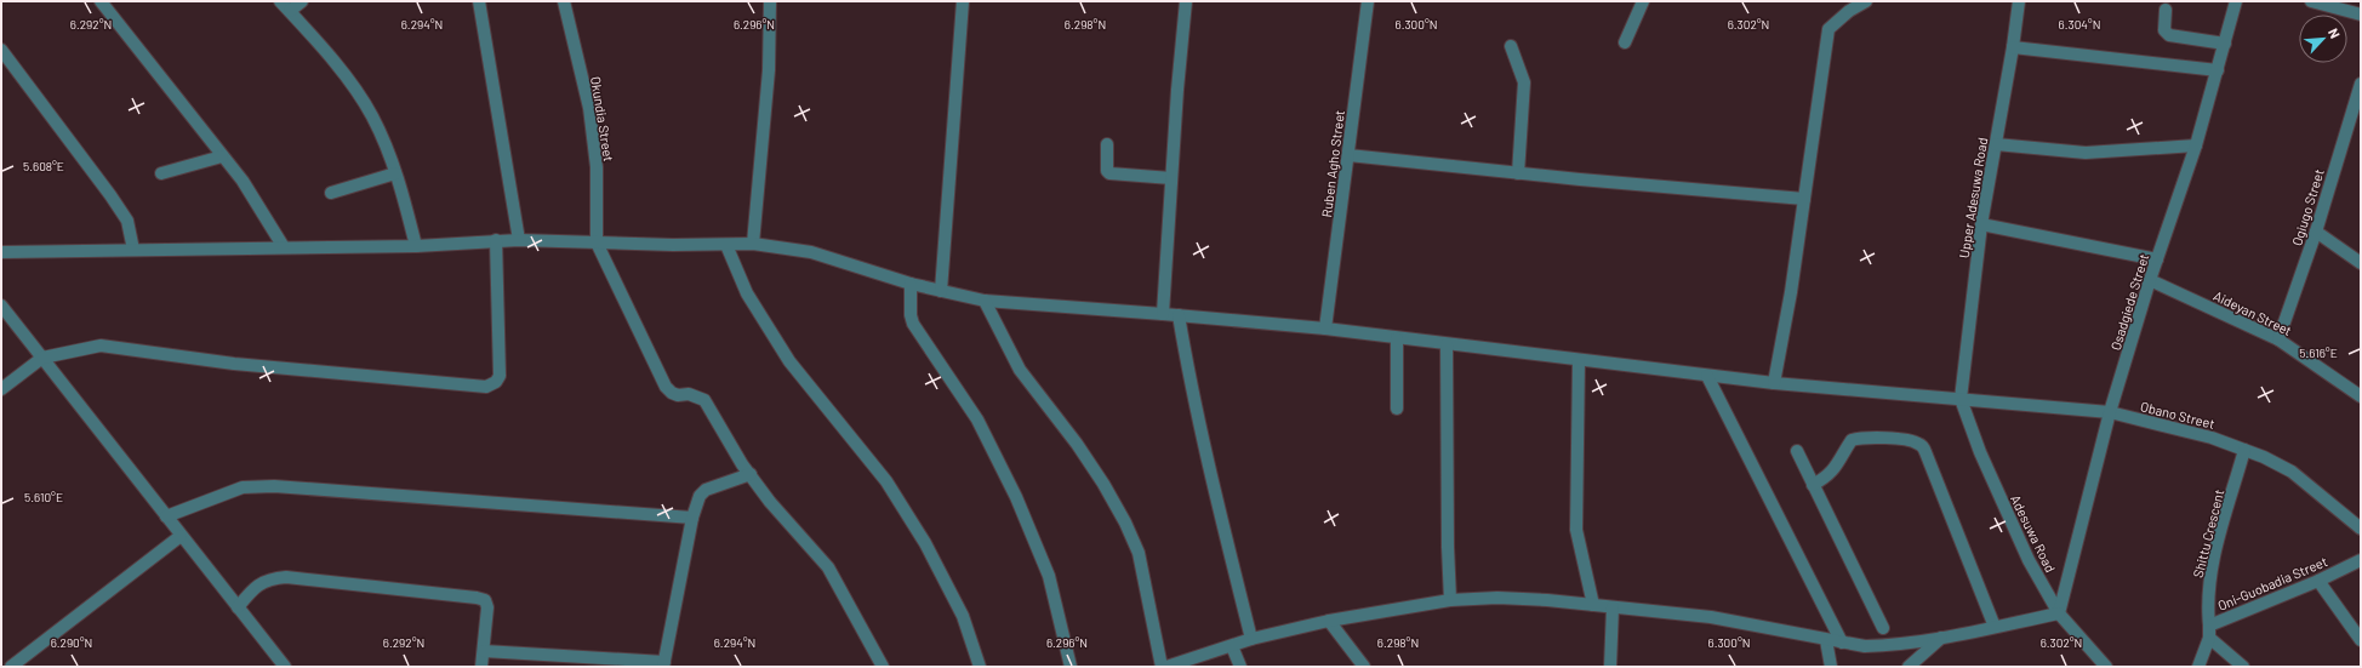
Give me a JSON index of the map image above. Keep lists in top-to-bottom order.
{
  "streets": {
    "street": [
      "Okundia Street",
      "Ruben Agho Street",
      "Upper Adesuwa Road",
      "Ogiugo Street",
      "Osadgiede Street",
      "Aideyan Street",
      "Obano Street",
      "Adesuwa Road",
      "Shittu Crescent",
      "Oni-Guobadia Street"
    ]
  },
  "crossings": [
    ["Okundia Street", "Obano Street"],
    ["Ruben Agho Street", "Obano Street"],
    ["Upper Adesuwa Road", "Obano Street"],
    ["Upper Adesuwa Road", "Adesuwa Road"],
    ["Ogiugo Street", "Aideyan Street"],
    ["Osadgiede Street", "Aideyan Street"],
    ["Osadgiede Street", "Obano Street"],
    ["Osadgiede Street", "Adesuwa Road"],
    ["Obano Street", "Adesuwa Road"],
    ["Obano Street", "Shittu Crescent"],
    ["Shittu Crescent", "Oni-Guobadia Street"]
  ],
  "north": "top right",
  "coordinates": [
    "6.292°N",
    "6.294°N",
    "6.296°N",
    "6.300°N",
    "6.302°N",
    "6.304°N",
    "6.298°N",
    "5.608°E",
    "5.616°E",
    "5.610°E",
    "6.290°N"
  ]
}
